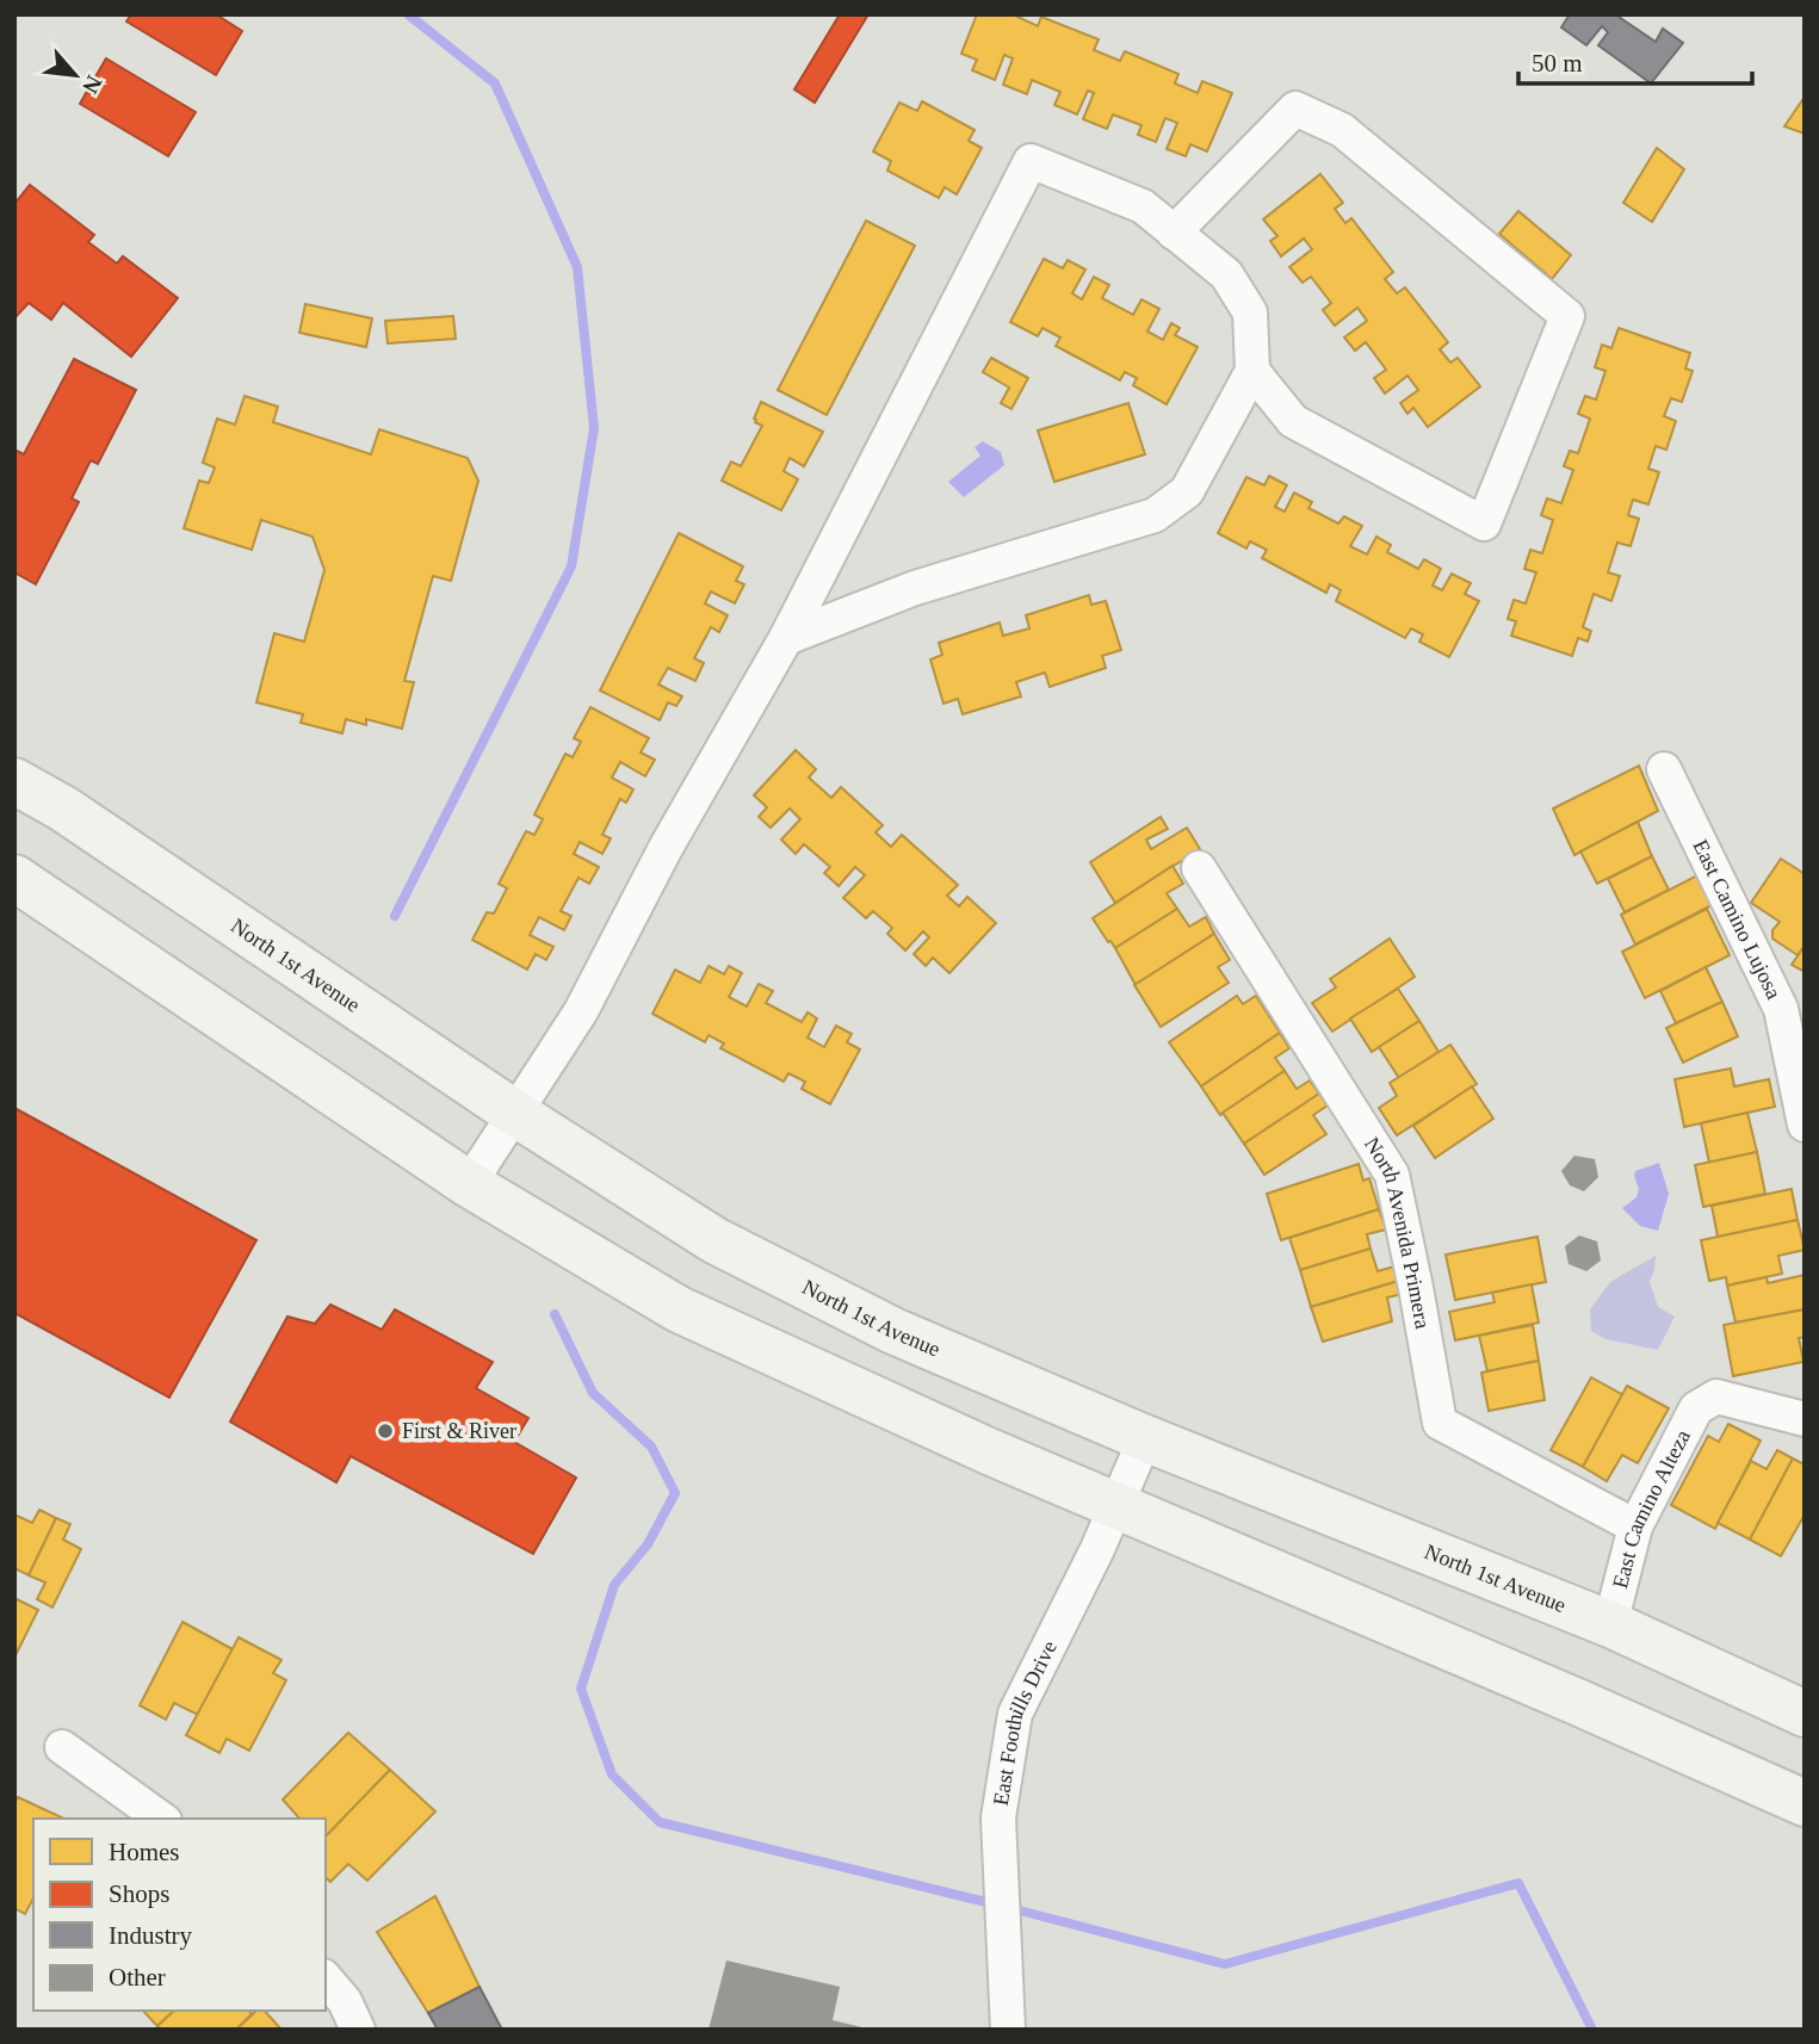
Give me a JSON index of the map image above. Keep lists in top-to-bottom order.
{
  "streets": {
    "main road": ["North 1st Avenue"],
    "street": [
      "East Camino Lujosa",
      "North Avenida Primera",
      "East Camino Alteza",
      "East Foothills Drive"
    ]
  },
  "crossings": [
    ["North 1st Avenue", "East Camino Alteza"],
    ["North 1st Avenue", "East Foothills Drive"],
    ["North Avenida Primera", "East Camino Alteza"]
  ],
  "places": ["First & River"],
  "legend": [
    "Homes",
    "Shops",
    "Industry",
    "Other"
  ],
  "scale_bar": "50 m",
  "north": "bottom right"
}
